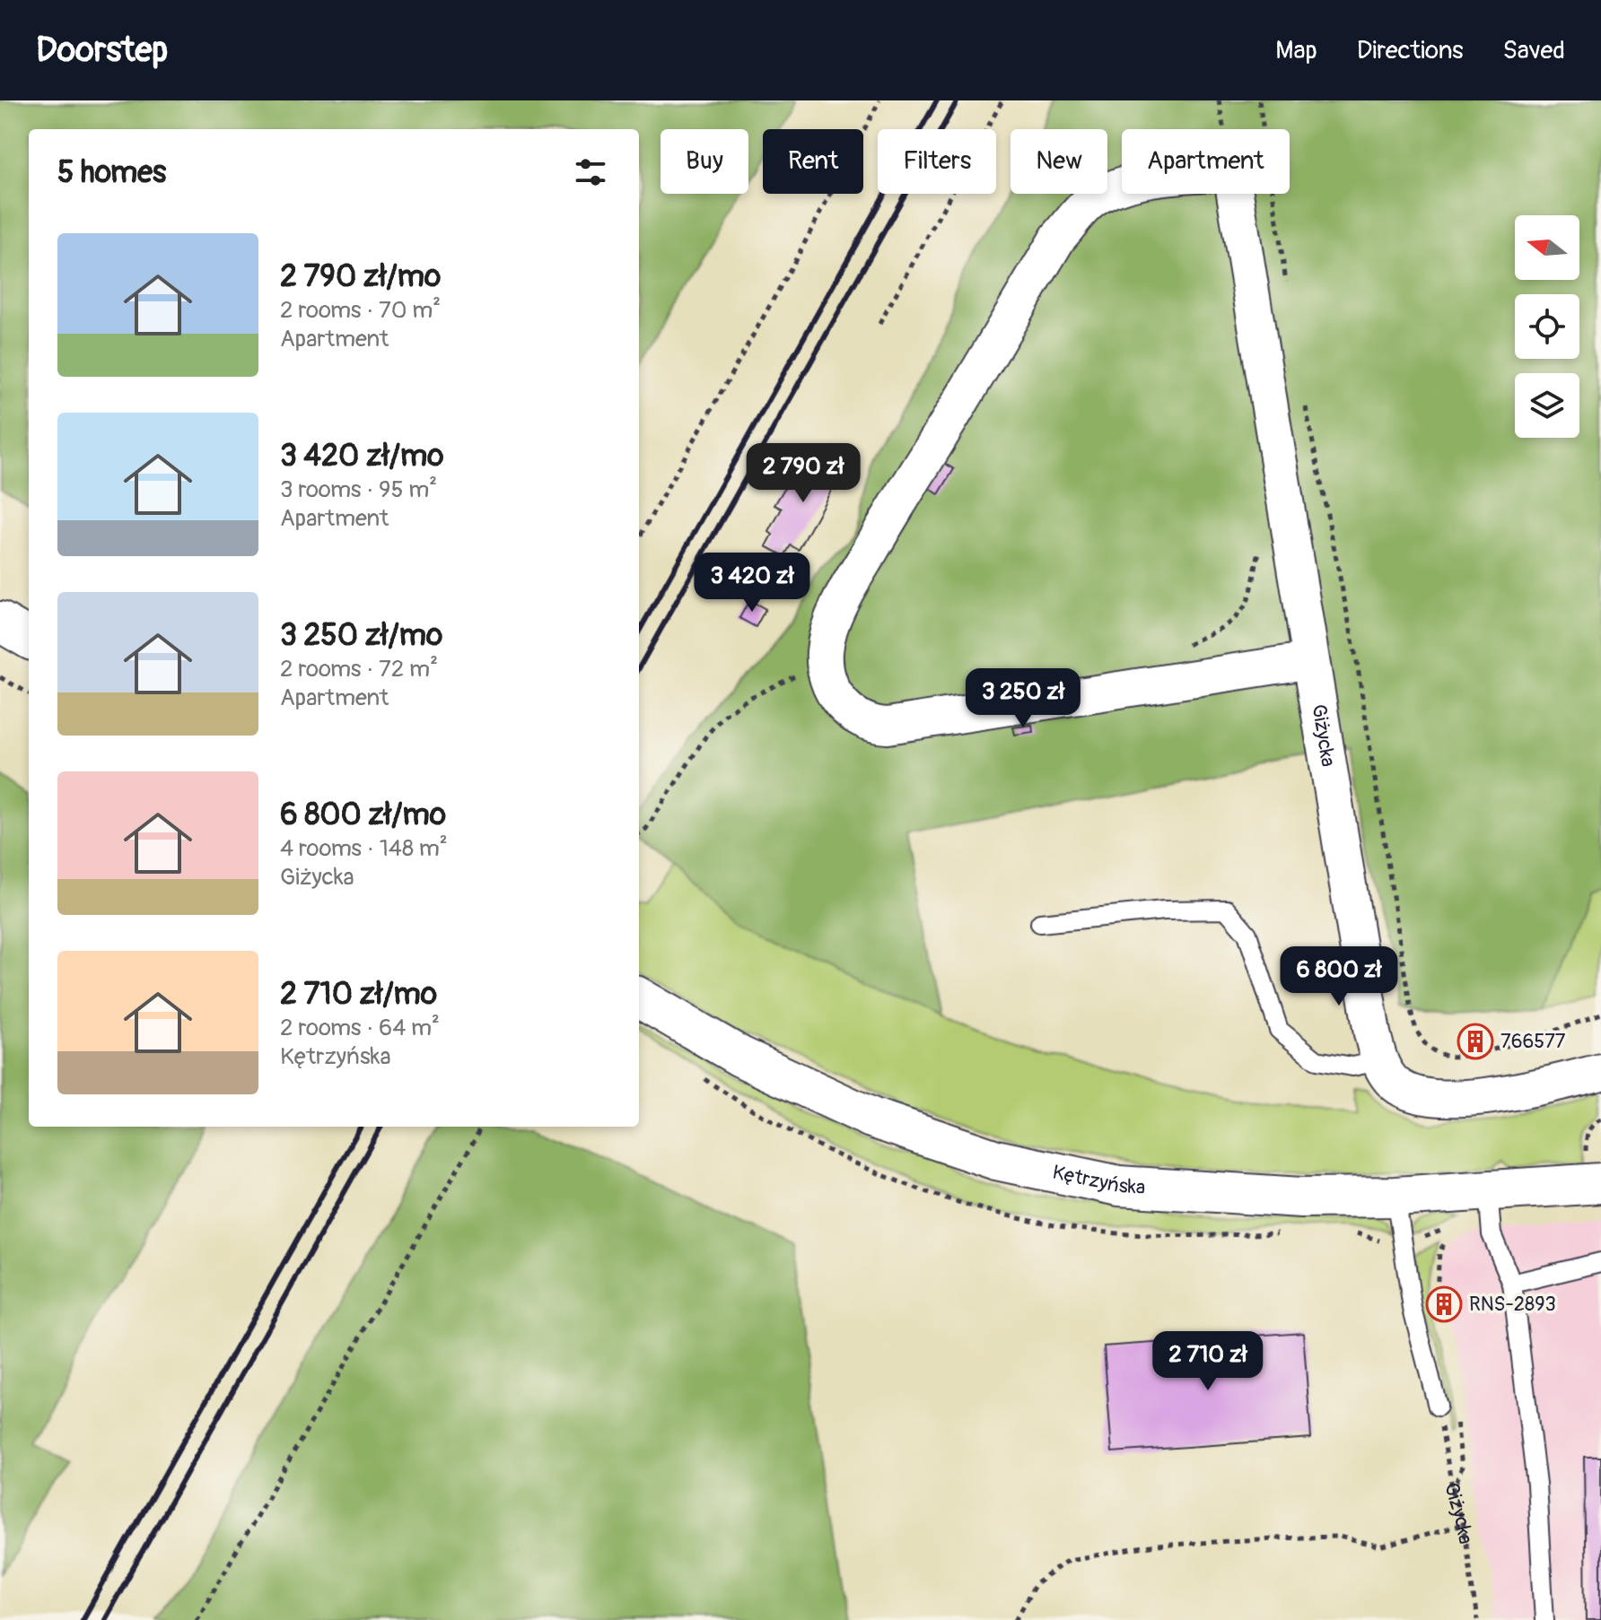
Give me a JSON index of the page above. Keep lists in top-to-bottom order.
{
  "streets": {
    "street": ["Giżycka", "Kętrzyńska"]
  },
  "places": {
    "building": ["766577", "RNS-2893"]
  },
  "north": "left",
  "page": {
    "header": "Doorstep",
    "nav": ["Map", "Directions", "Saved"],
    "chip": [
      "Buy",
      "Rent",
      "Filters",
      "New",
      "Apartment"
    ],
    "heading": "5 homes",
    "list": [
      {
        "name": "2 790 zł/mo",
        "note": "2 rooms · 70 m² · Apartment"
      },
      {
        "name": "3 420 zł/mo",
        "note": "3 rooms · 95 m² · Apartment"
      },
      {
        "name": "3 250 zł/mo",
        "note": "2 rooms · 72 m² · Apartment"
      },
      {
        "name": "6 800 zł/mo",
        "note": "4 rooms · 148 m² · Giżycka"
      },
      {
        "name": "2 710 zł/mo",
        "note": "2 rooms · 64 m² · Kętrzyńska"
      }
    ],
    "price": [
      "2 790 zł",
      "3 420 zł",
      "3 250 zł",
      "6 800 zł",
      "2 710 zł"
    ]
  }
}
